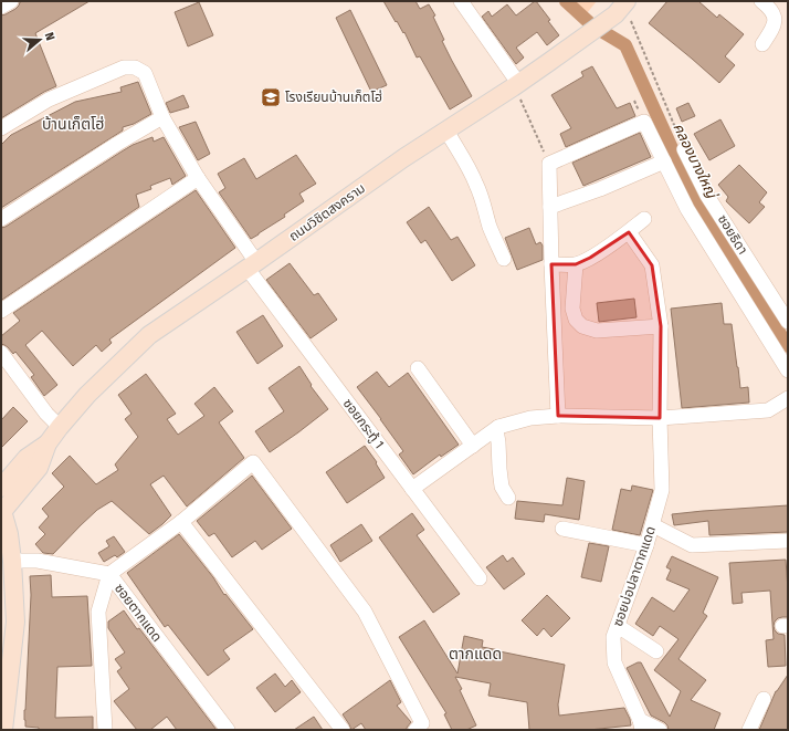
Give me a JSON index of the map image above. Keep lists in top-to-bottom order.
{
  "streets": {
    "main road": ["ถนนวิชิตสงคราม"],
    "street": [
      "ซอยธิดา",
      "ซอยกระทู้ 1",
      "ซอยบ่อปลาตากแดด",
      "ซอยตากแดด"
    ]
  },
  "crossings": [
    ["ถนนวิชิตสงคราม", "ซอยกระทู้ 1"],
    ["ถนนวิชิตสงคราม", "ซอยตากแดด"]
  ],
  "districts": ["บ้านเก็ตโฮ่", "ตากแดด"],
  "water": ["คลองบางใหญ่"],
  "places": {
    "school or university": ["โรงเรียนบ้านเก็ตโฮ่"]
  },
  "north": "right"
}
